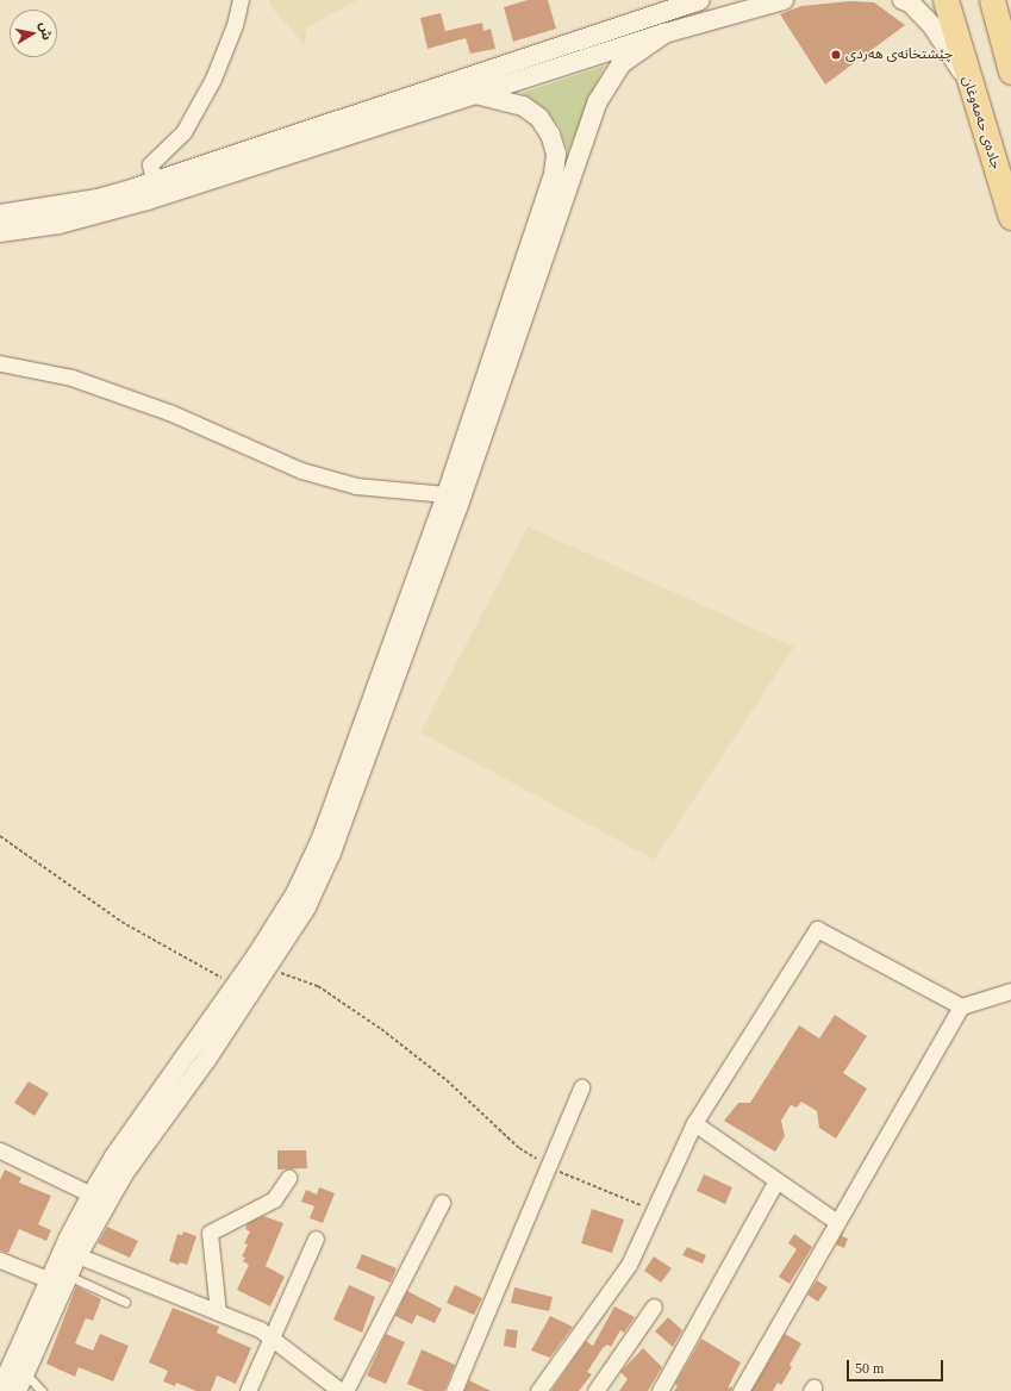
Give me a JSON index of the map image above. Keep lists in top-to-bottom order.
{
  "streets": {
    "main road": ["جادەی حەمەوغان"]
  },
  "places": ["چێشتخانەی هەردی"],
  "scale_bar": "50 m",
  "north": "right"
}
